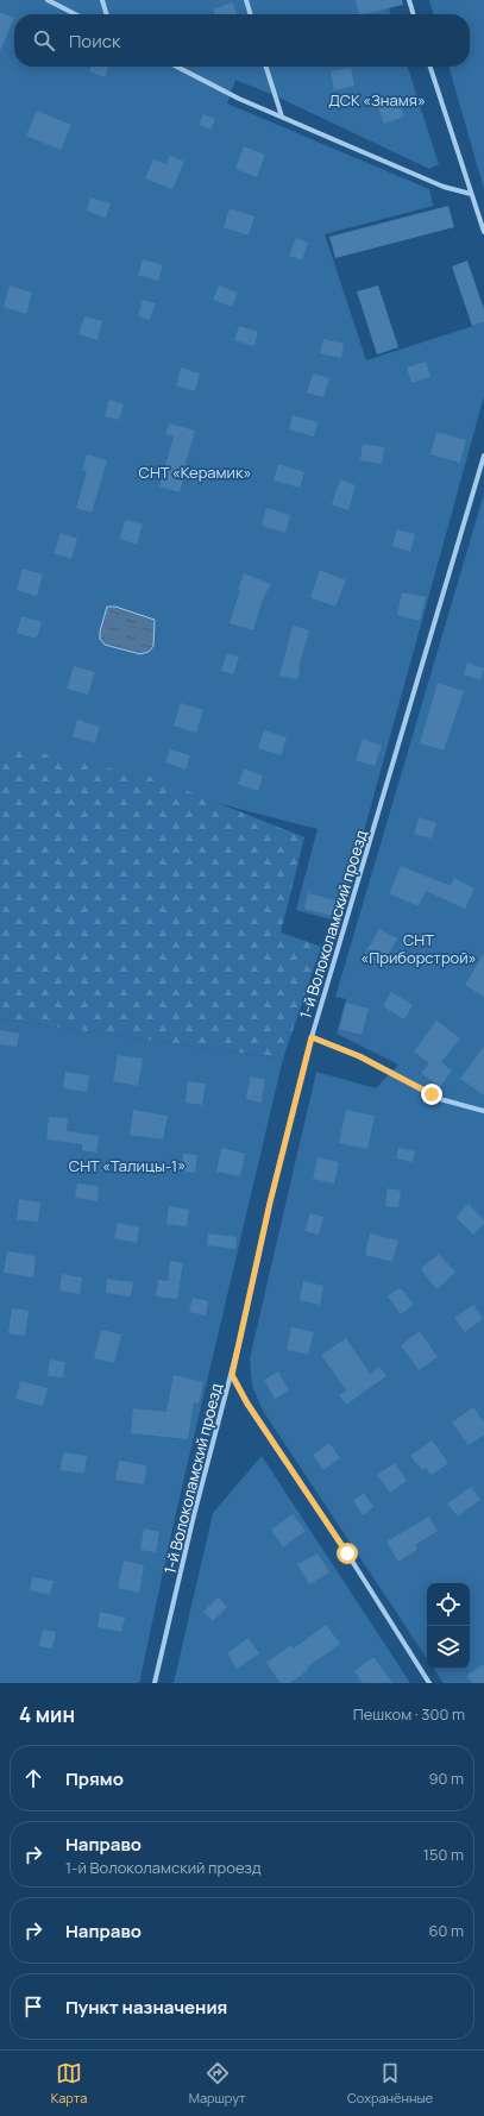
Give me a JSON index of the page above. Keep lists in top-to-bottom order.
{
  "streets": {
    "street": ["1-й Волоколамский проезд"]
  },
  "parks": [
    "ДСК «Знамя»",
    "СНТ «Керамик»",
    "СНТ «Приборстрой»",
    "СНТ «Талицы-1»"
  ],
  "page": {
    "search": "Поиск",
    "heading": ["4 мин", "Пешком · 300 m"],
    "list": [
      ["Прямо", "90 m"],
      ["Направо", "1-й Волоколамский проезд", "150 m"],
      ["Направо", "60 m"],
      "Пункт назначения"
    ],
    "nav": ["Карта", "Маршрут", "Сохранённые"]
  }
}
